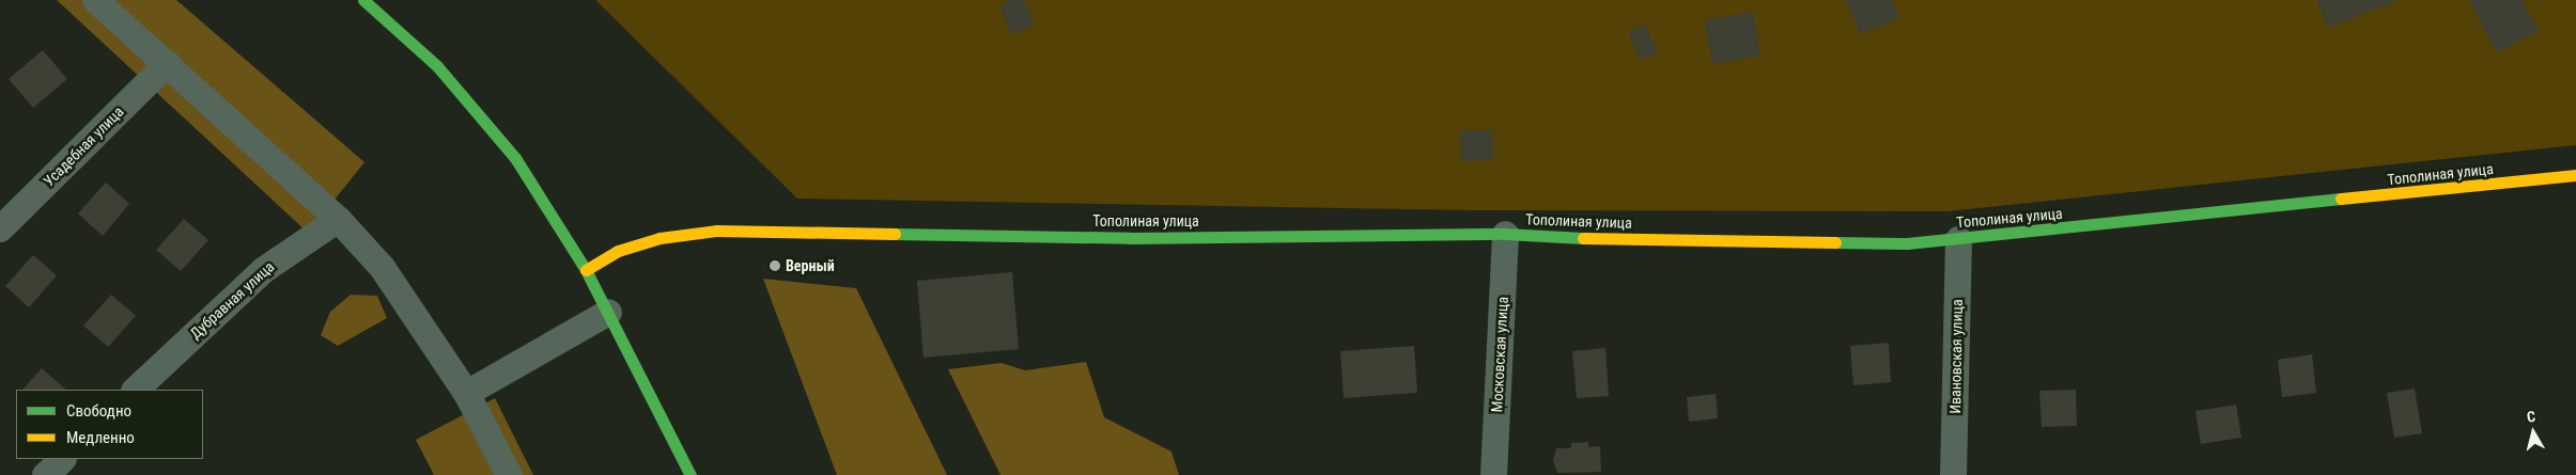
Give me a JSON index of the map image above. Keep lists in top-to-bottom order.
{
  "streets": {
    "street": [
      "Усадебная улица",
      "Тополиная улица",
      "Дубравная улица",
      "Московская улица",
      "Ивановская улица"
    ]
  },
  "crossings": [
    ["Тополиная улица", "Московская улица"],
    ["Тополиная улица", "Ивановская улица"]
  ],
  "places": ["Верный"],
  "legend": ["Свободно", "Медленно"],
  "north": "top"
}
